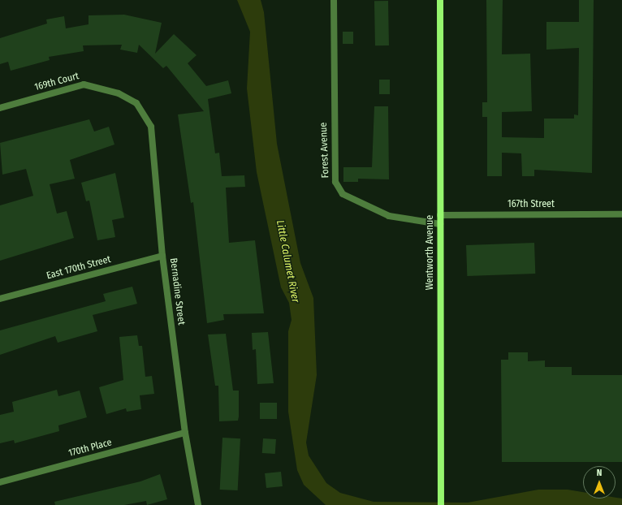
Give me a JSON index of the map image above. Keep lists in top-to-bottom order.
{
  "streets": {
    "street": [
      "169th Court",
      "Forest Avenue",
      "167th Street",
      "Wentworth Avenue",
      "East 170th Street",
      "Bernadine Street",
      "170th Place"
    ]
  },
  "crossings": [
    ["169th Court", "Bernadine Street"],
    ["Forest Avenue", "Wentworth Avenue"],
    ["167th Street", "Wentworth Avenue"],
    ["East 170th Street", "Bernadine Street"],
    ["Bernadine Street", "170th Place"]
  ],
  "water": ["Little Calumet River"],
  "north": "top"
}
